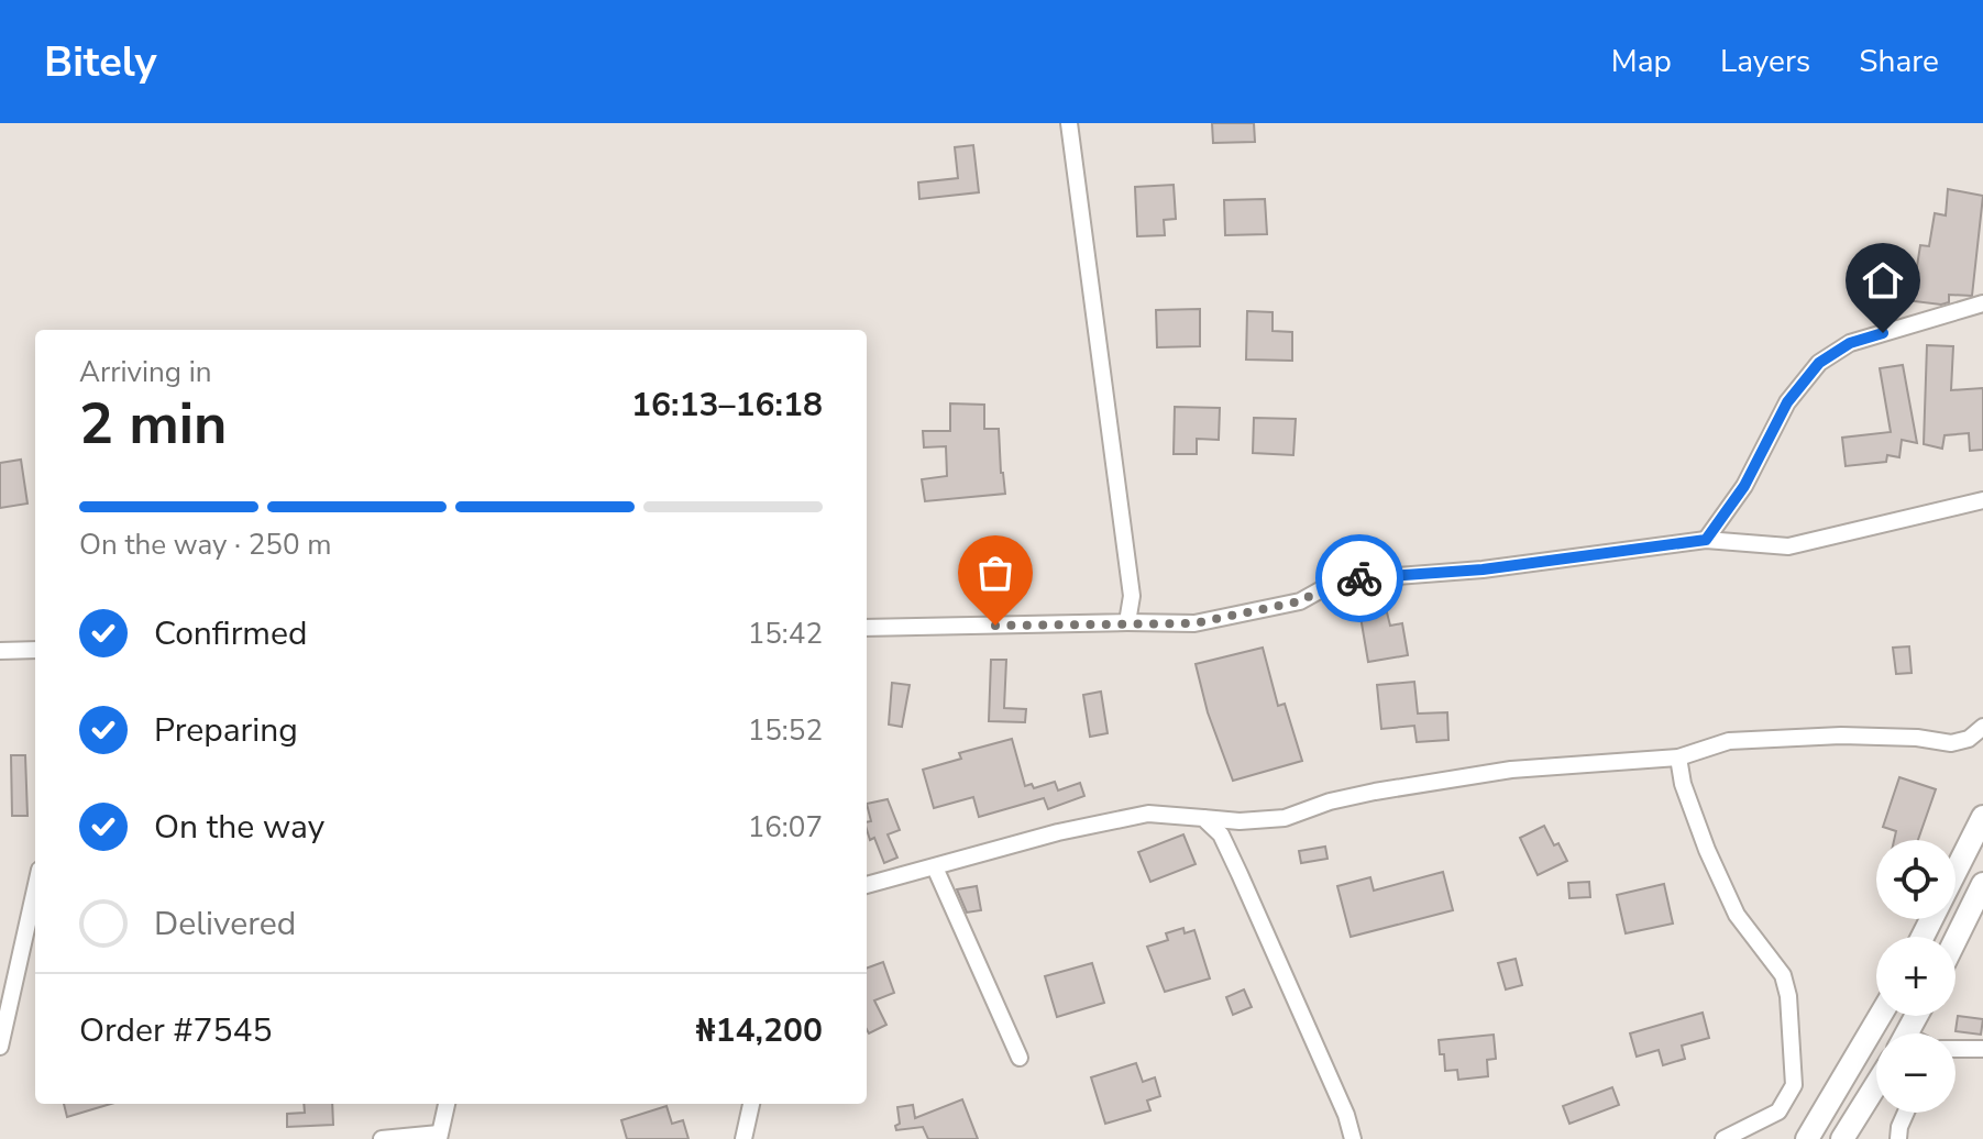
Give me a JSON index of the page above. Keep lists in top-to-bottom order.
{
  "page": {
    "header": "Bitely",
    "nav": ["Map", "Layers", "Share"],
    "heading": ["2 min", "Arriving in", "16:13–16:18"],
    "panel": ["Order #7545", "₦14,200"],
    "bar": "On the way · 250 m",
    "list": [
      ["Confirmed", "15:42"],
      ["Preparing", "15:52"],
      ["On the way", "16:07"],
      "Delivered"
    ],
    "map_buttons": ["+", "−"]
  }
}
